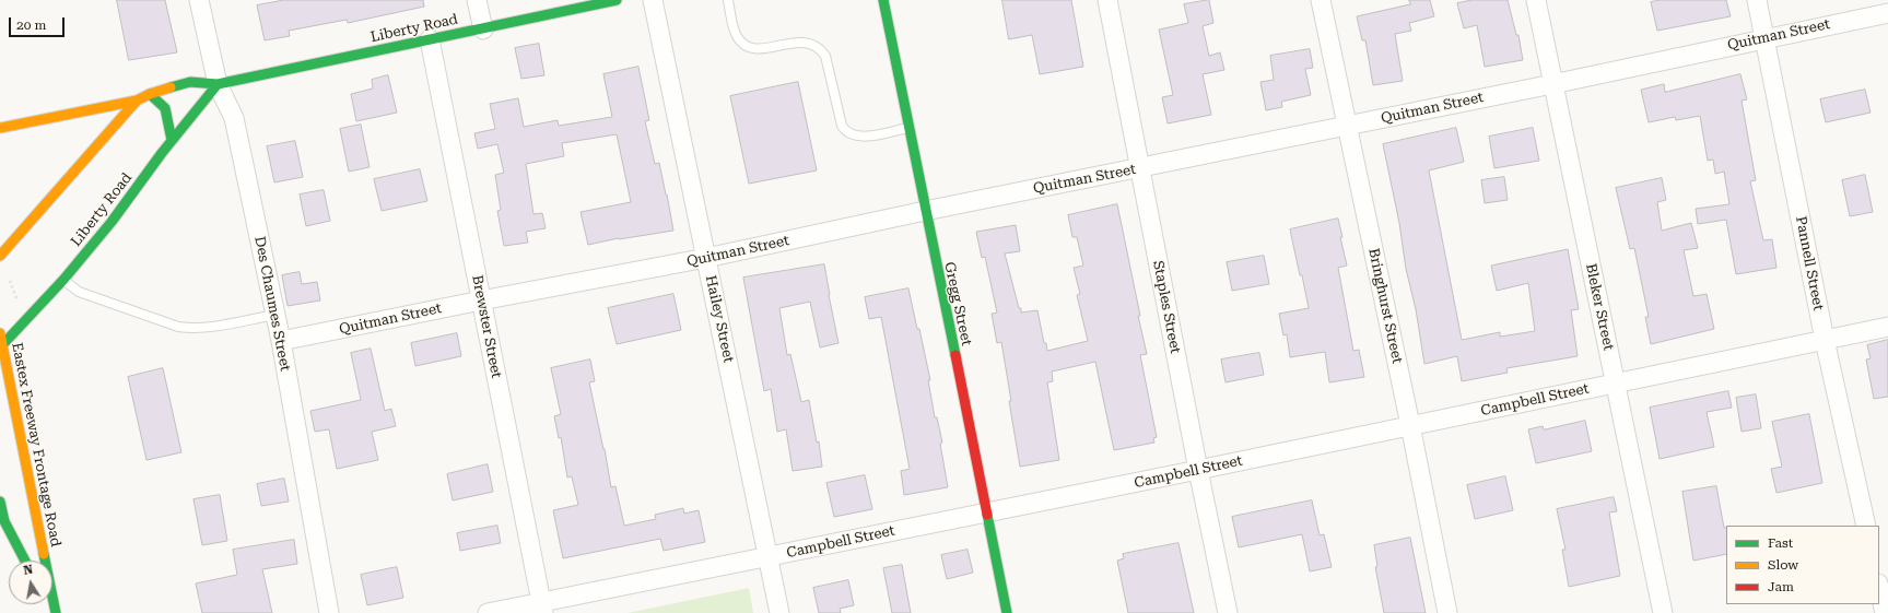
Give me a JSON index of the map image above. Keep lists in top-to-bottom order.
{
  "streets": {
    "main road": ["Liberty Road", "Gregg Street", "Eastex Freeway Frontage Road"],
    "street": [
      "Quitman Street",
      "Pannell Street",
      "Des Chaumes Street",
      "Bringhurst Street",
      "Staples Street",
      "Bleker Street",
      "Hailey Street",
      "Brewster Street",
      "Campbell Street"
    ]
  },
  "crossings": [
    ["Liberty Road", "Des Chaumes Street"],
    ["Liberty Road", "Brewster Street"],
    ["Liberty Road", "Eastex Freeway Frontage Road"],
    ["Quitman Street", "Pannell Street"],
    ["Quitman Street", "Des Chaumes Street"],
    ["Quitman Street", "Gregg Street"],
    ["Quitman Street", "Bringhurst Street"],
    ["Quitman Street", "Staples Street"],
    ["Quitman Street", "Bleker Street"],
    ["Quitman Street", "Hailey Street"],
    ["Quitman Street", "Brewster Street"],
    ["Pannell Street", "Campbell Street"],
    ["Gregg Street", "Campbell Street"],
    ["Bringhurst Street", "Campbell Street"],
    ["Staples Street", "Campbell Street"],
    ["Bleker Street", "Campbell Street"],
    ["Hailey Street", "Campbell Street"],
    ["Brewster Street", "Campbell Street"]
  ],
  "legend": ["Fast", "Slow", "Jam"],
  "scale_bar": "20 m",
  "north": "top"
}
